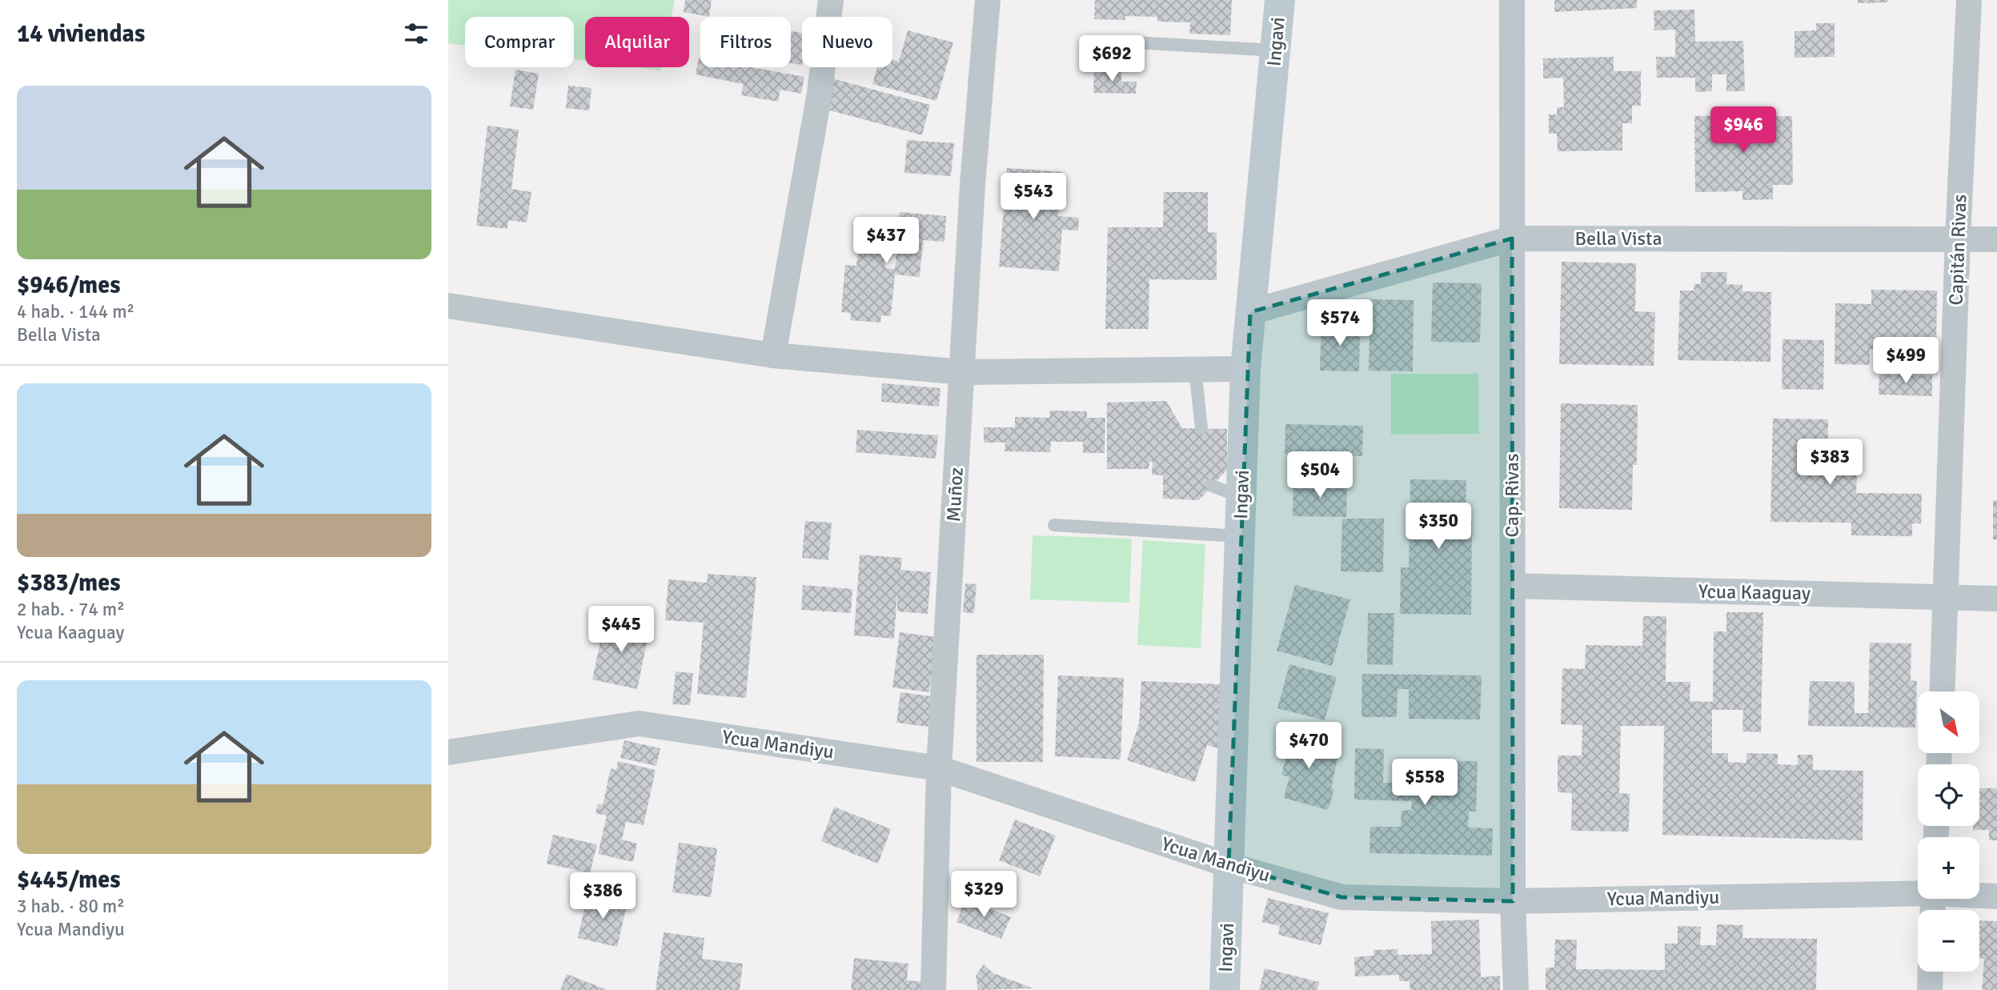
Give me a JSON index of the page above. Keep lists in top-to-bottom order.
{
  "streets": {
    "main road": ["Ingavi"],
    "street": [
      "Bella Vista",
      "Capitán Rivas",
      "Muñoz",
      "Cap. Rivas",
      "Ycua Kaaguay",
      "Ycua Mandiyu"
    ]
  },
  "crossings": [
    ["Ingavi", "Bella Vista"],
    ["Ingavi", "Ycua Mandiyu"],
    ["Bella Vista", "Capitán Rivas"],
    ["Bella Vista", "Cap. Rivas"],
    ["Capitán Rivas", "Ycua Kaaguay"],
    ["Muñoz", "Ycua Mandiyu"],
    ["Cap. Rivas", "Ycua Kaaguay"],
    ["Cap. Rivas", "Ycua Mandiyu"]
  ],
  "north": "bottom right",
  "page": {
    "heading": "14 viviendas",
    "chip": [
      "Comprar",
      "Alquilar",
      "Filtros",
      "Nuevo"
    ],
    "price": [
      "$692",
      "$946",
      "$543",
      "$437",
      "$574",
      "$499",
      "$383",
      "$504",
      "$350",
      "$445",
      "$470",
      "$558",
      "$329",
      "$386"
    ],
    "list": [
      {
        "name": "$946/mes",
        "note": "4 hab. · 144 m² · Bella Vista"
      },
      {
        "name": "$383/mes",
        "note": "2 hab. · 74 m² · Ycua Kaaguay"
      },
      {
        "name": "$445/mes",
        "note": "3 hab. · 80 m² · Ycua Mandiyu"
      }
    ],
    "map_buttons": ["+", "−"]
  }
}
